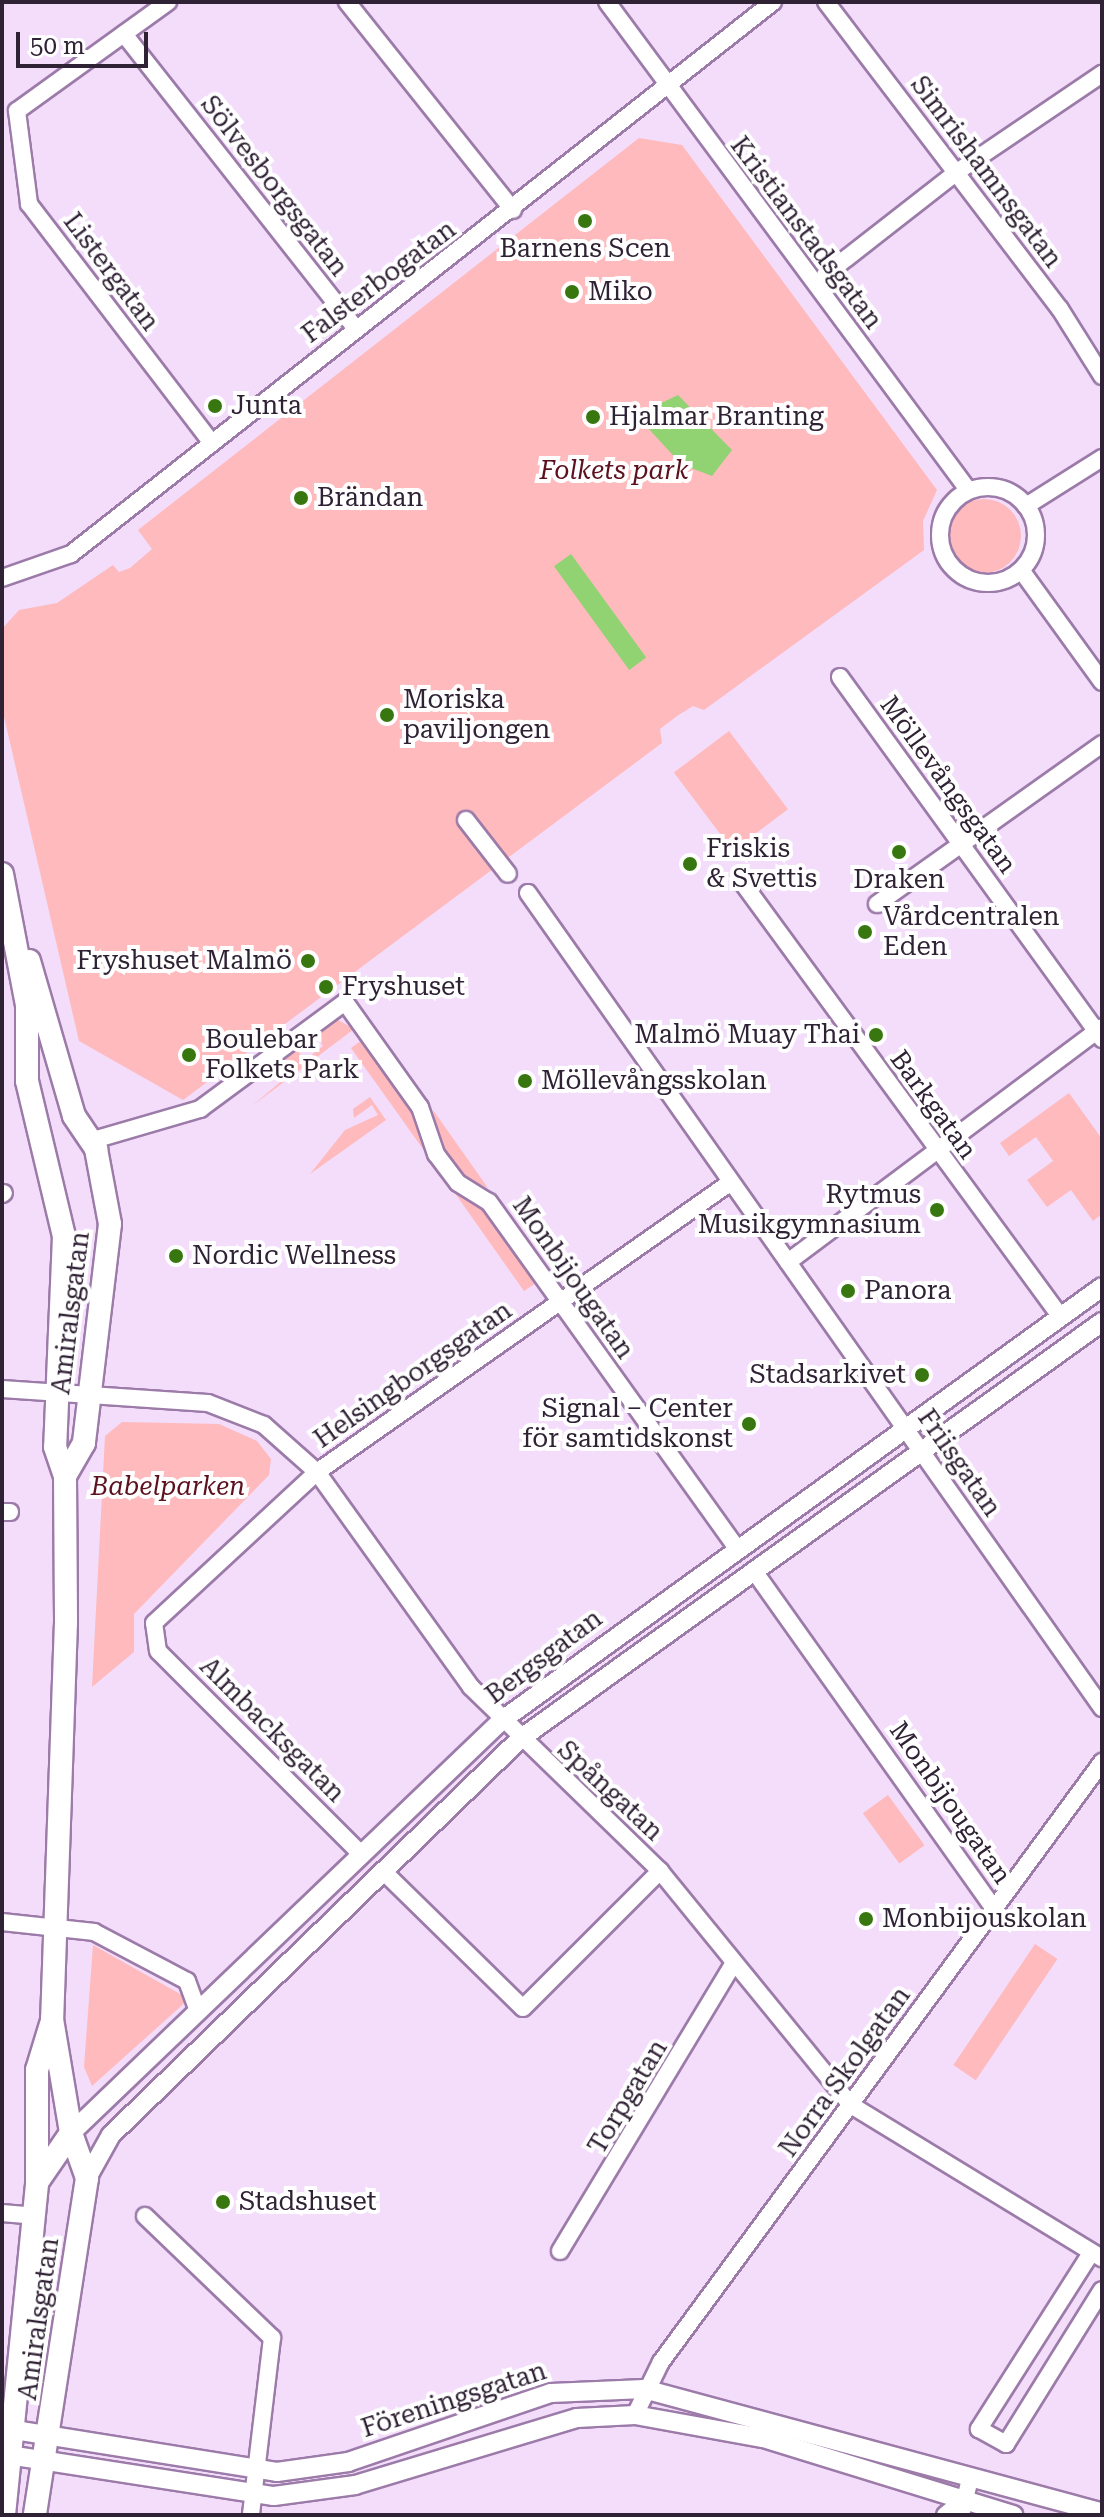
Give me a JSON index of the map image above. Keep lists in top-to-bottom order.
{
  "streets": {
    "main road": ["Amiralsgatan"],
    "street": [
      "Simrishamnsgatan",
      "Sölvesborgsgatan",
      "Kristianstadsgatan",
      "Listergatan",
      "Falsterbogatan",
      "Möllevångsgatan",
      "Barkgatan",
      "Monbijougatan",
      "Helsingborgsgatan",
      "Friisgatan",
      "Bergsgatan",
      "Almbacksgatan",
      "Spångatan",
      "Norra Skolgatan",
      "Torpgatan",
      "Föreningsgatan"
    ]
  },
  "crossings": [
    ["Sölvesborgsgatan", "Listergatan"],
    ["Sölvesborgsgatan", "Falsterbogatan"],
    ["Kristianstadsgatan", "Falsterbogatan"],
    ["Listergatan", "Falsterbogatan"],
    ["Barkgatan", "Bergsgatan"],
    ["Monbijougatan", "Amiralsgatan"],
    ["Monbijougatan", "Helsingborgsgatan"],
    ["Monbijougatan", "Bergsgatan"],
    ["Monbijougatan", "Norra Skolgatan"],
    ["Amiralsgatan", "Bergsgatan"],
    ["Amiralsgatan", "Spångatan"],
    ["Amiralsgatan", "Föreningsgatan"],
    ["Helsingborgsgatan", "Friisgatan"],
    ["Helsingborgsgatan", "Almbacksgatan"],
    ["Helsingborgsgatan", "Spångatan"],
    ["Friisgatan", "Bergsgatan"],
    ["Bergsgatan", "Almbacksgatan"],
    ["Bergsgatan", "Spångatan"],
    ["Spångatan", "Norra Skolgatan"],
    ["Spångatan", "Torpgatan"],
    ["Norra Skolgatan", "Föreningsgatan"]
  ],
  "parks": ["Folkets park", "Babelparken"],
  "places": [
    "Barnens Scen",
    "Miko",
    "Junta",
    "Hjalmar Branting",
    "Brändan",
    "Moriska paviljongen",
    "Draken",
    "Friskis & Svettis",
    "Vårdcentralen Eden",
    "Fryshuset Malmö",
    "Fryshuset",
    "Malmö Muay Thai",
    "Boulebar Folkets Park",
    "Möllevångsskolan",
    "Rytmus Musikgymnasium",
    "Nordic Wellness",
    "Panora",
    "Stadsarkivet",
    "Signal – Center för samtidskonst",
    "Monbijouskolan",
    "Stadshuset"
  ],
  "scale_bar": "50 m"
}
